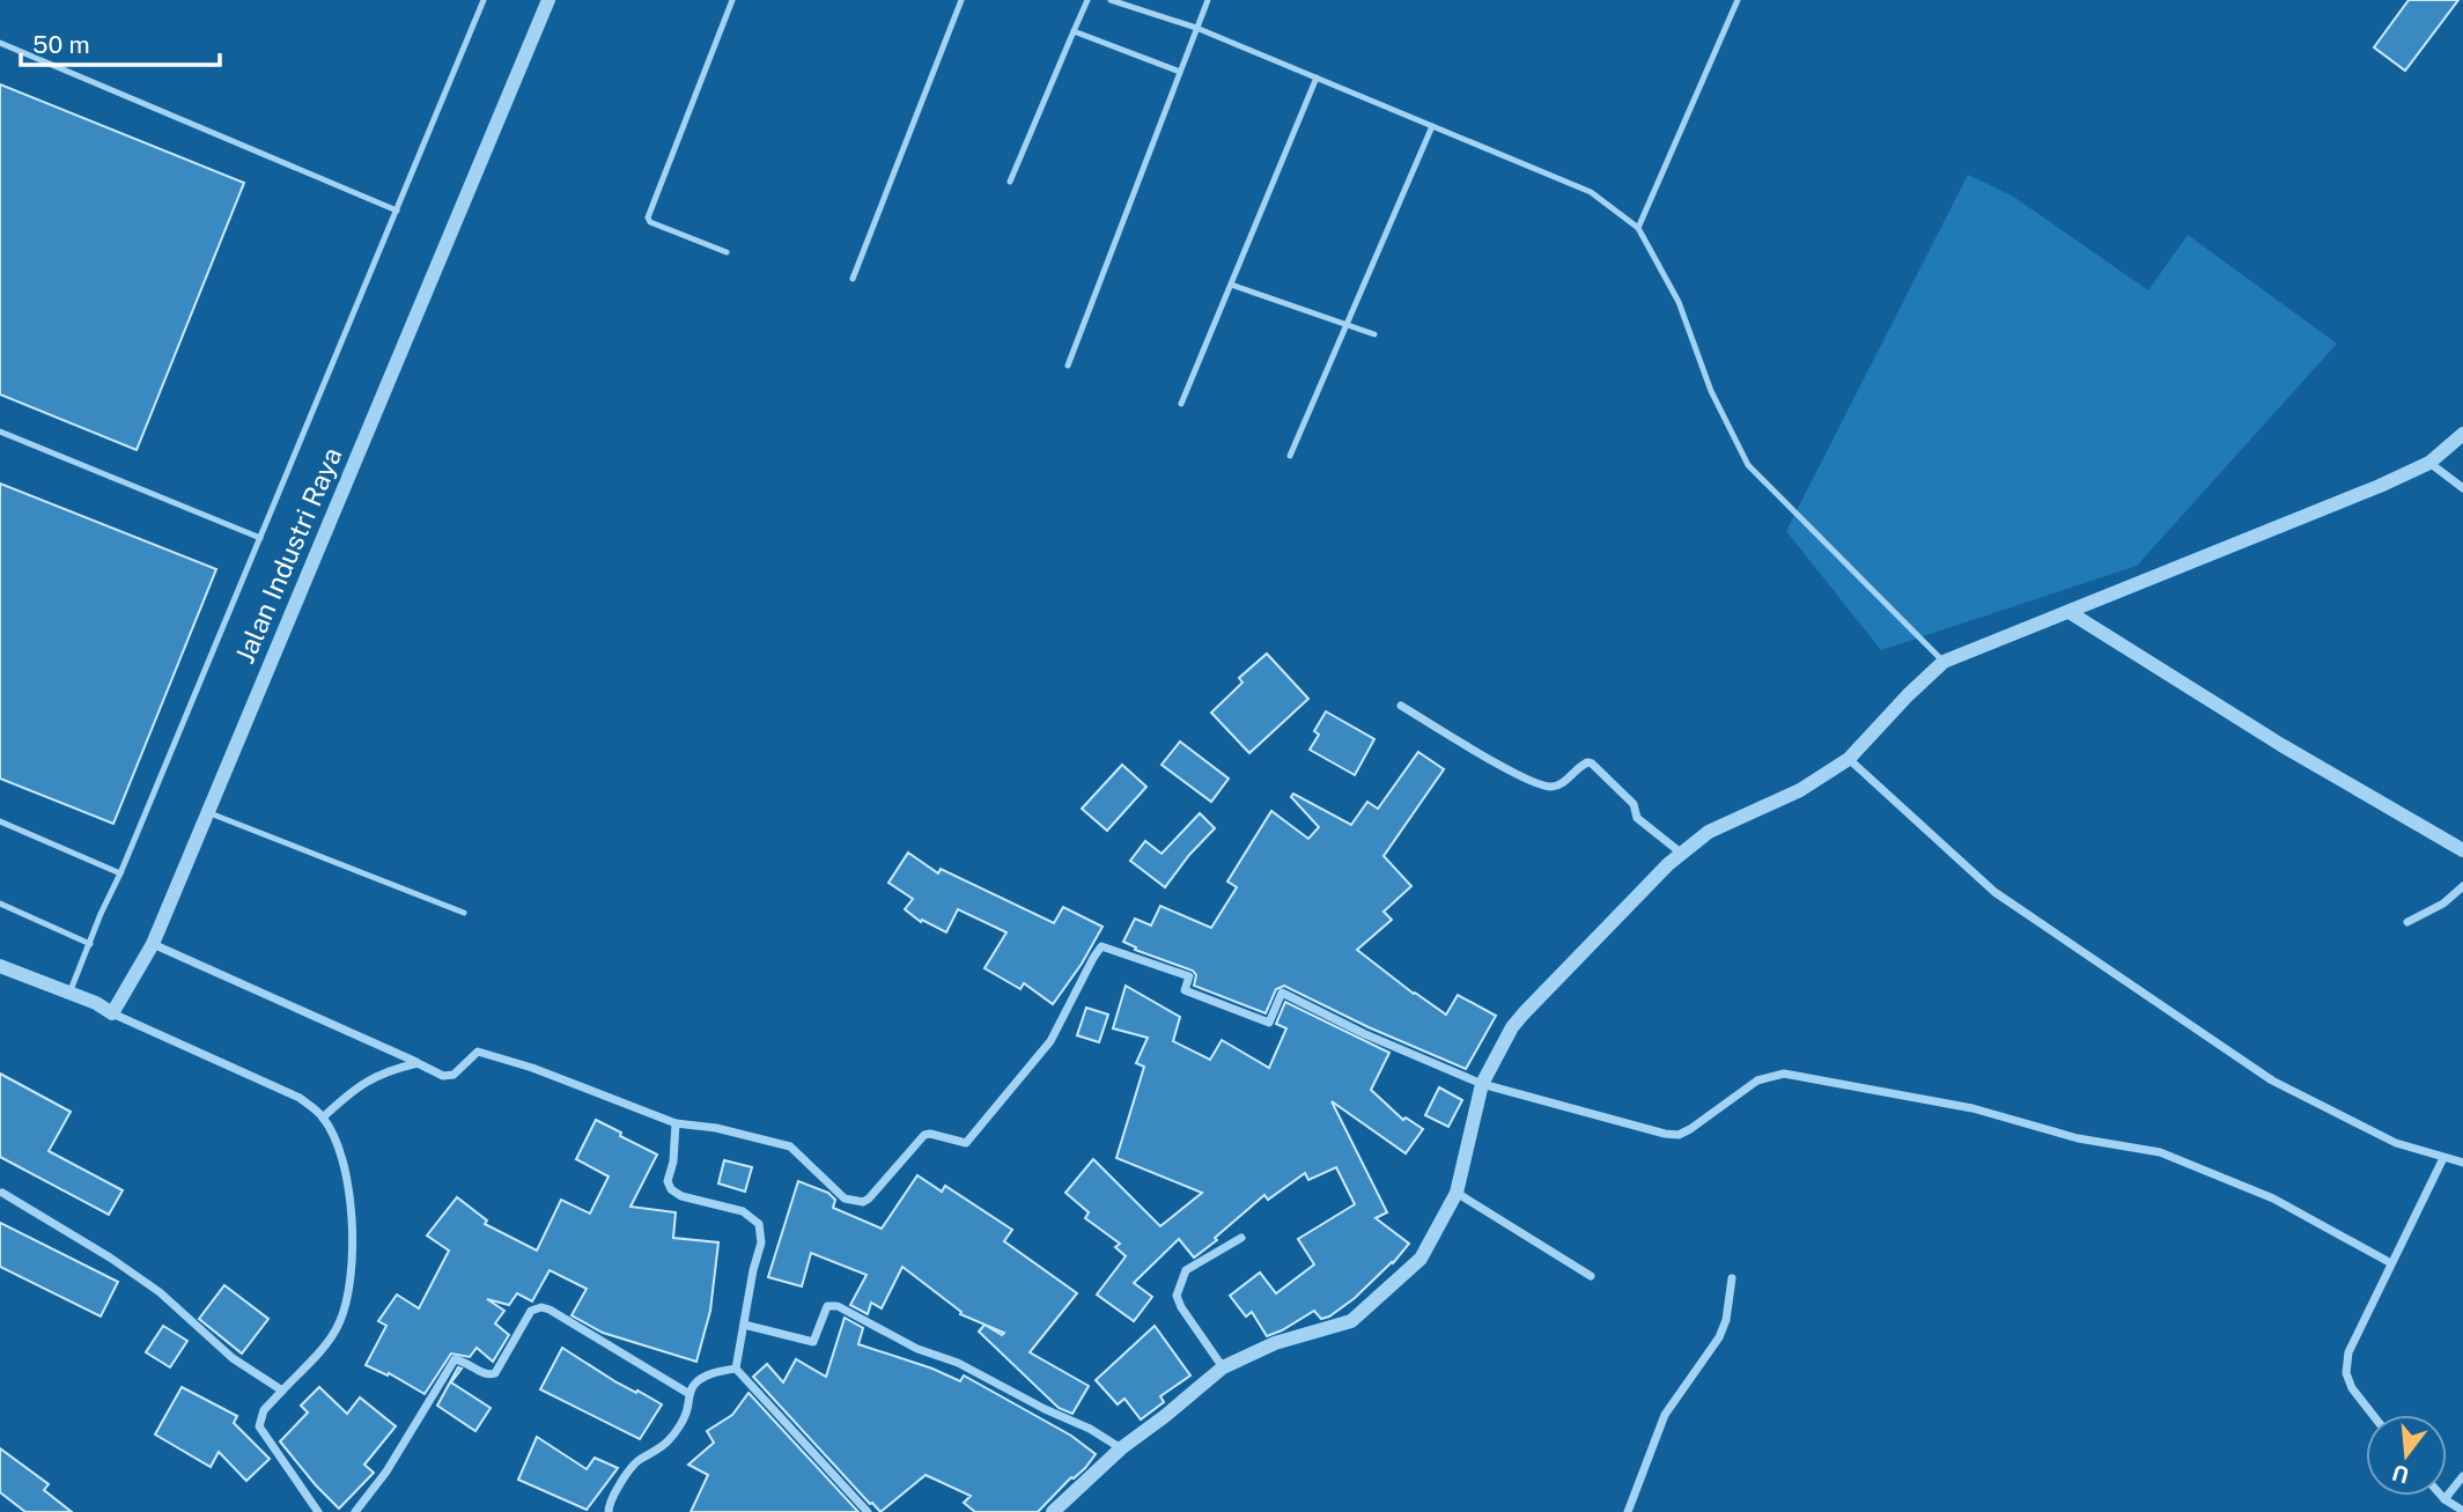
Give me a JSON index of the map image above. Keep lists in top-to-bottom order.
{
  "streets": {
    "street": ["Jalan Industri Raya"]
  },
  "scale_bar": "50 m",
  "north": "bottom"
}
